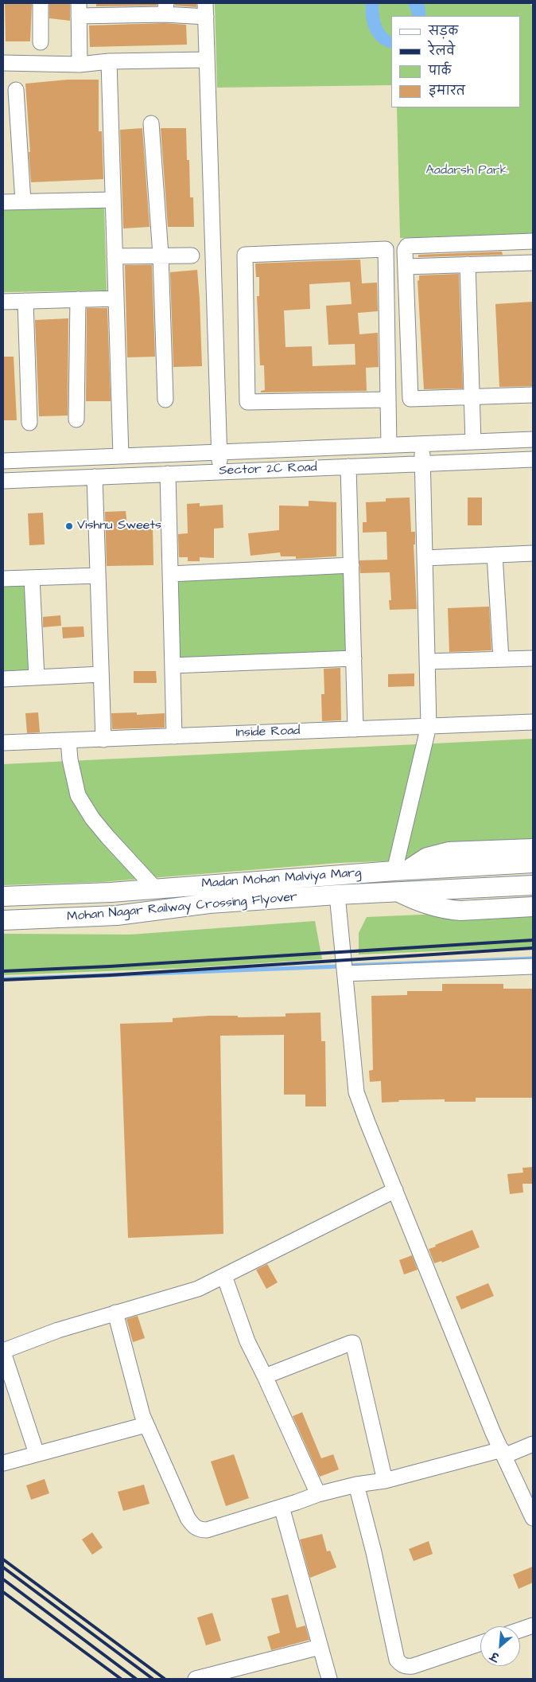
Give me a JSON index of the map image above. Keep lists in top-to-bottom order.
{
  "streets": {
    "main road": ["Madan Mohan Malviya Marg", "Mohan Nagar Railway Crossing Flyover"],
    "street": ["Sector 2C Road", "Inside Road"]
  },
  "crossings": [
    ["Madan Mohan Malviya Marg", "Mohan Nagar Railway Crossing Flyover"]
  ],
  "parks": ["Aadarsh Park"],
  "places": ["Vishnu Sweets"],
  "legend": [
    "सड़क",
    "रेलवे",
    "पार्क",
    "इमारत"
  ],
  "north": "bottom left"
}
